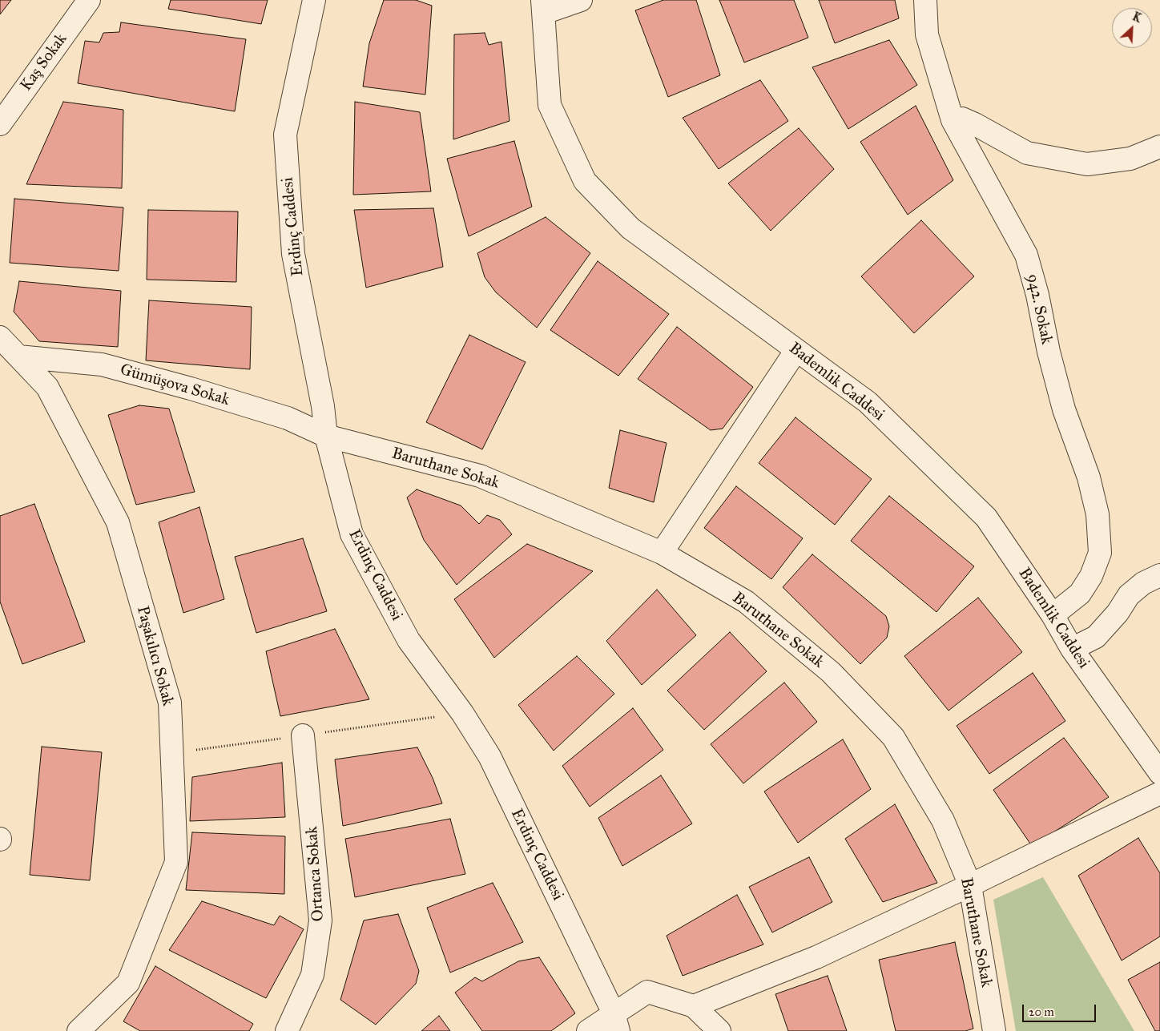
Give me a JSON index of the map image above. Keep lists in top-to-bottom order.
{
  "streets": {
    "street": [
      "Kaş Sokak",
      "Erdinç Caddesi",
      "942. Sokak",
      "Bademlik Caddesi",
      "Gümüşova Sokak",
      "Baruthane Sokak",
      "Paşakılıcı Sokak",
      "Ortanca Sokak"
    ]
  },
  "crossings": [
    ["Erdinç Caddesi", "Gümüşova Sokak"],
    ["Erdinç Caddesi", "Baruthane Sokak"],
    ["942. Sokak", "Bademlik Caddesi"],
    ["Gümüşova Sokak", "Baruthane Sokak"],
    ["Gümüşova Sokak", "Paşakılıcı Sokak"]
  ],
  "scale_bar": "20 m",
  "north": "top right"
}
